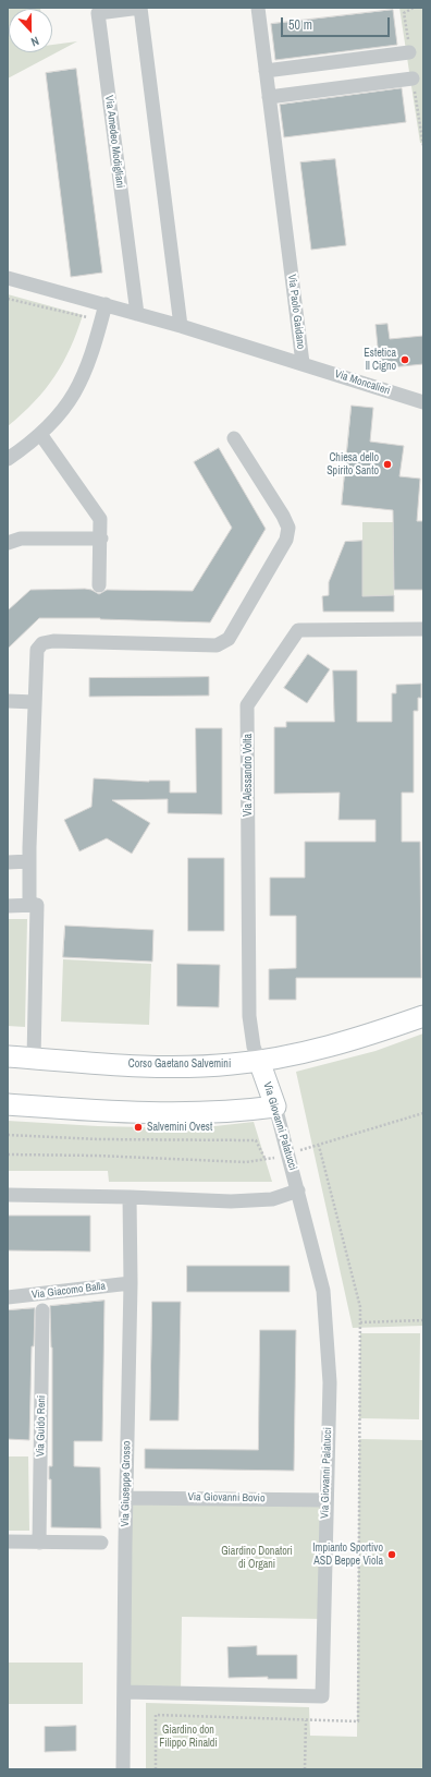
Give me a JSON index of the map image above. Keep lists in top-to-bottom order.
{
  "streets": {
    "street": [
      "Via Amedeo Modigliani",
      "Via Paolo Gaidano",
      "Via Moncalieri",
      "Via Alessandro Volta",
      "Corso Gaetano Salvemini",
      "Via Giovanni Palatucci",
      "Via Giacomo Balla",
      "Via Guido Reni",
      "Via Giuseppe Grosso",
      "Via Giovanni Bovio"
    ]
  },
  "crossings": [
    ["Via Amedeo Modigliani", "Via Paolo Gaidano"],
    ["Via Paolo Gaidano", "Via Moncalieri"],
    ["Via Alessandro Volta", "Corso Gaetano Salvemini"],
    ["Via Alessandro Volta", "Via Giovanni Palatucci"],
    ["Corso Gaetano Salvemini", "Via Giovanni Palatucci"],
    ["Via Giovanni Palatucci", "Via Giuseppe Grosso"],
    ["Via Giovanni Palatucci", "Via Giovanni Bovio"],
    ["Via Giacomo Balla", "Via Giuseppe Grosso"],
    ["Via Giuseppe Grosso", "Via Giovanni Bovio"]
  ],
  "parks": ["Giardino Donatori di Organi", "Giardino don Filippo Rinaldi"],
  "places": [
    "Estetica Il Cigno",
    "Chiesa dello Spirito Santo",
    "Salvemini Ovest",
    "Impianto Sportivo ASD Beppe Viola"
  ],
  "scale_bar": "50 m",
  "north": "bottom"
}
